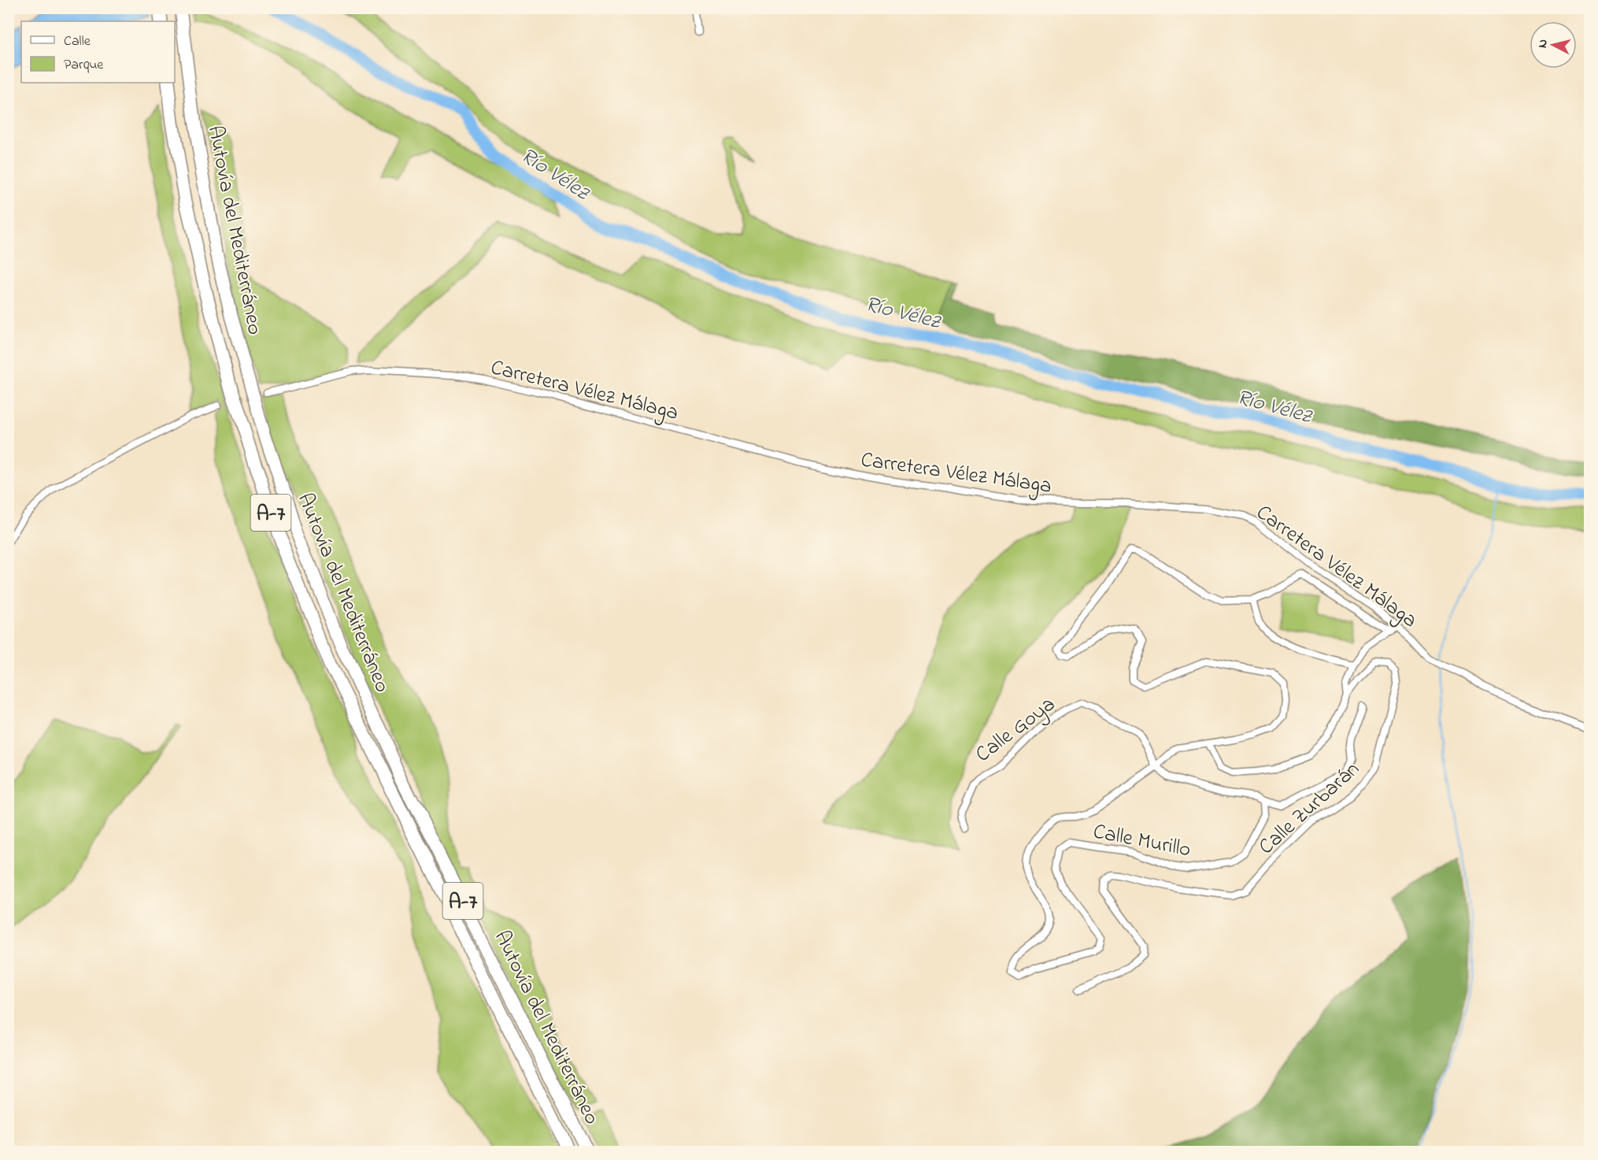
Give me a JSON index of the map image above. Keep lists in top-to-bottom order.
{
  "streets": {
    "highway": ["Autovía del Mediterráneo", "A-7"],
    "street": [
      "Carretera Vélez Málaga",
      "Calle Goya",
      "Calle Zurbarán",
      "Calle Murillo"
    ]
  },
  "crossings": [
    ["Carretera Vélez Málaga", "Calle Zurbarán"],
    ["Calle Goya", "Calle Murillo"]
  ],
  "water": ["Río Vélez"],
  "legend": ["Calle", "Parque"],
  "north": "left"
}
